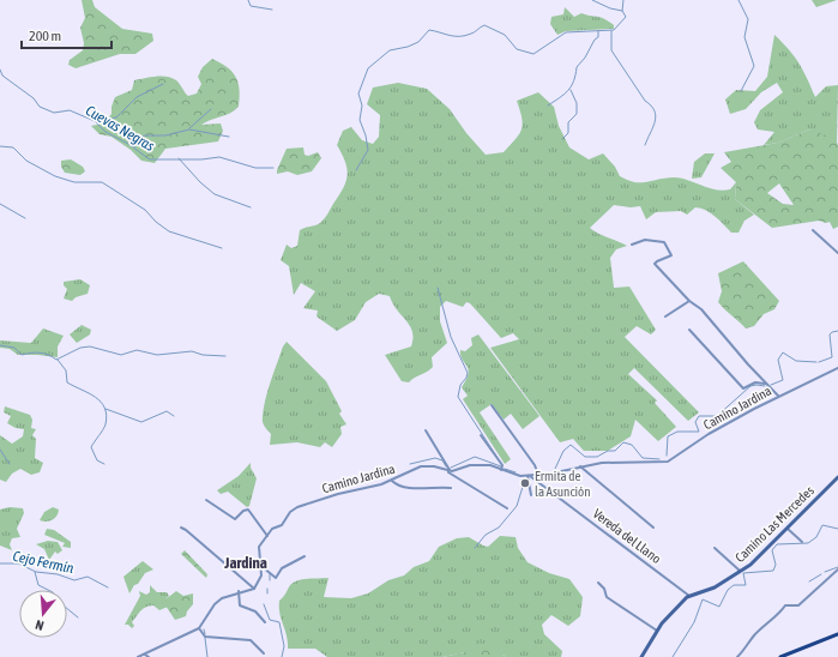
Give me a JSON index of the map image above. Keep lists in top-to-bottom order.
{
  "streets": {
    "main road": ["Camino Las Mercedes"],
    "street": ["Camino Jardina", "Vereda del Llano"]
  },
  "crossings": [
    ["Camino Jardina", "Vereda del Llano"],
    ["Camino Las Mercedes", "Vereda del Llano"]
  ],
  "districts": ["Jardina"],
  "water": ["Cuevas Negras", "Cejo Fermín"],
  "places": ["Ermita de la Asunción"],
  "scale_bar": "200 m",
  "north": "bottom"
}
